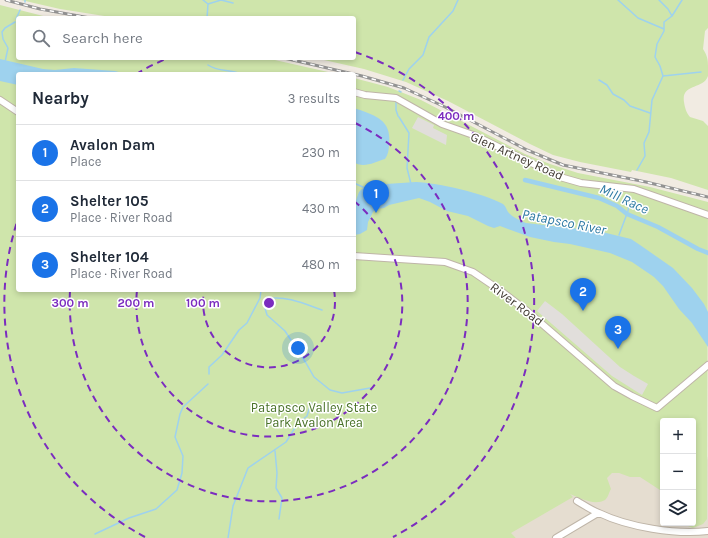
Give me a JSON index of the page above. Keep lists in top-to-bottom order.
{
  "streets": {
    "street": ["Glen Artney Road", "River Road"]
  },
  "water": ["Mill Race", "Patapsco River"],
  "parks": ["Patapsco Valley State Park Avalon Area"],
  "page": {
    "search": "Search here",
    "heading": ["Nearby", "3 results"],
    "list": [
      {
        "mark": "1",
        "name": "Avalon Dam",
        "note": "Place",
        "value": "230 m"
      },
      {
        "mark": "2",
        "name": "Shelter 105",
        "note": "Place · River Road",
        "value": "430 m"
      },
      {
        "mark": "3",
        "name": "Shelter 104",
        "note": "Place · River Road",
        "value": "480 m"
      }
    ],
    "pins": ["1", "2", "3"],
    "map_buttons": ["+", "−"]
  },
  "rings": [
    "400 m",
    "300 m",
    "200 m",
    "100 m"
  ]
}
